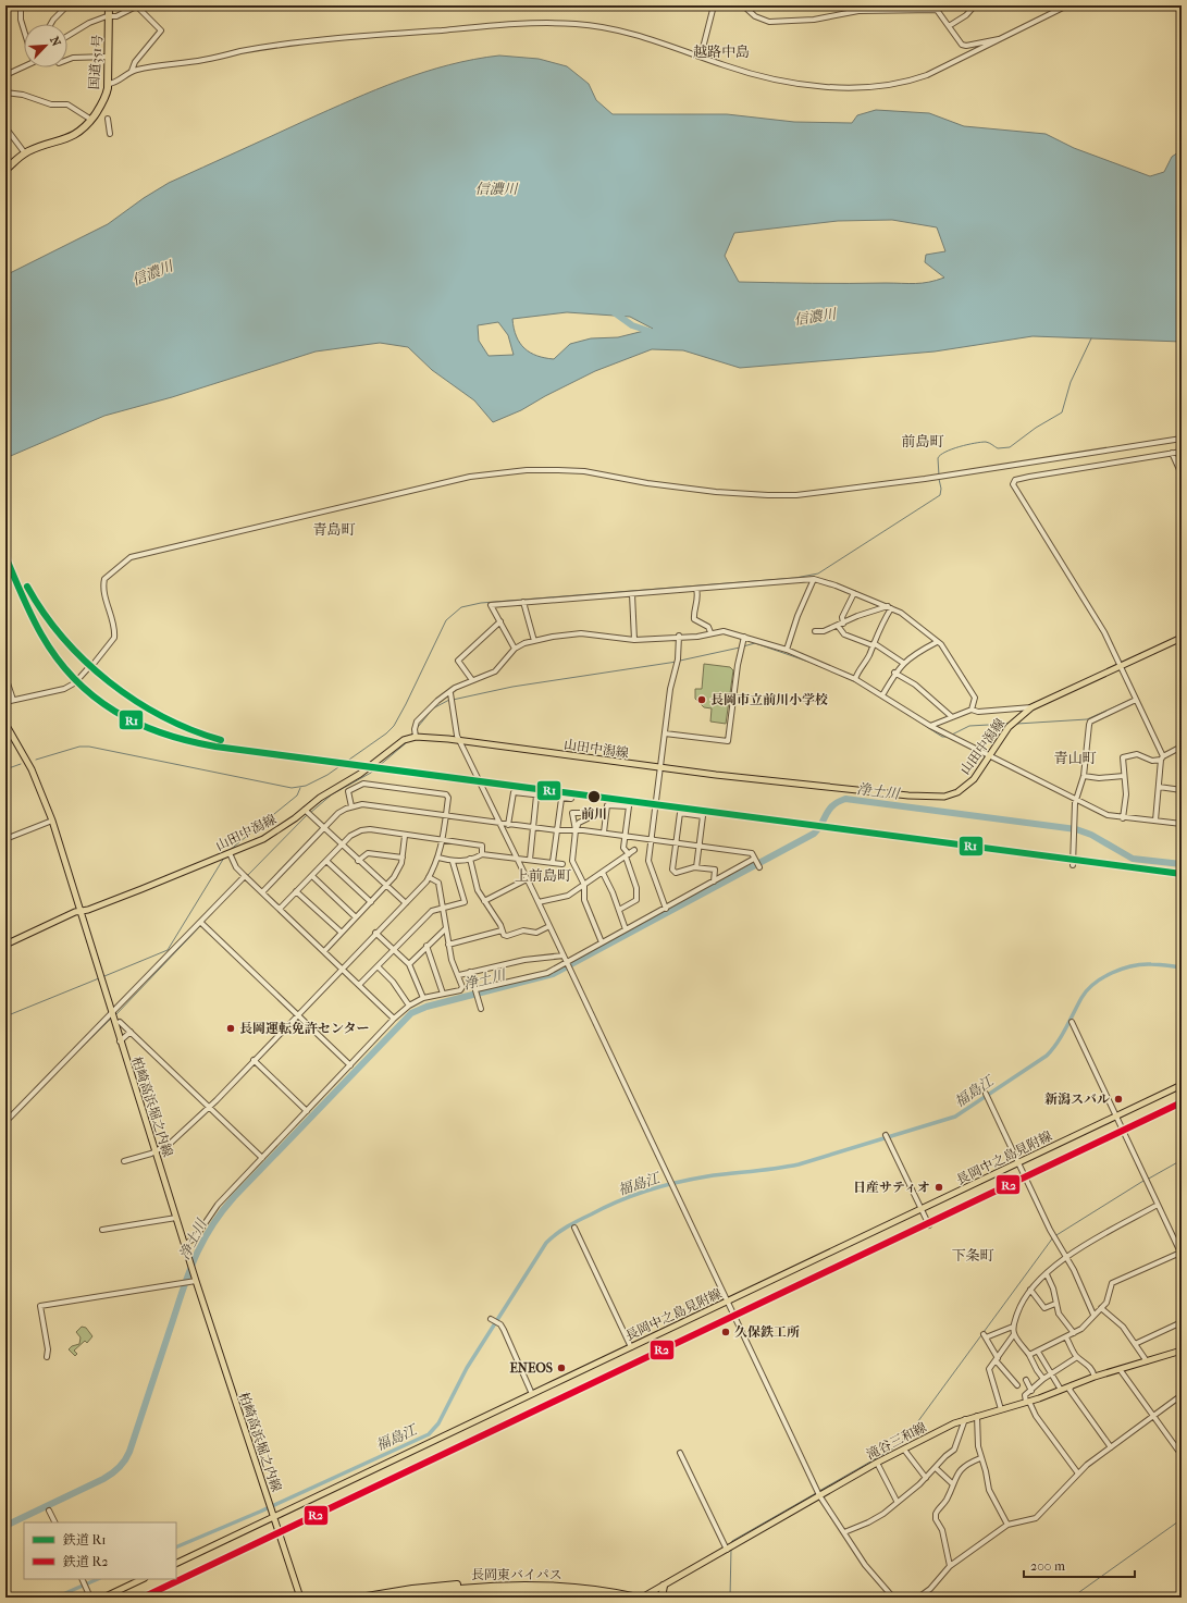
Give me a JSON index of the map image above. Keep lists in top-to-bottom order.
{
  "streets": {
    "highway": ["国道351号", "長岡東バイパス"],
    "main road": [
      "山田中潟線",
      "柏崎高浜堀之内線",
      "長岡中之島見附線",
      "滝谷三和線"
    ]
  },
  "crossings": [
    ["山田中潟線", "柏崎高浜堀之内線"],
    ["柏崎高浜堀之内線", "長岡中之島見附線"]
  ],
  "districts": [
    "越路中島",
    "前島町",
    "青島町",
    "青山町",
    "上前島町",
    "下条町"
  ],
  "water": ["信濃川", "浄土川", "福島江"],
  "places": [
    "長岡市立前川小学校",
    "前川",
    "長岡運転免許センター",
    "新潟スバル",
    "日産サティオ",
    "久保鉄工所",
    "ENEOS"
  ],
  "lines": ["rail line R1", "rail line R2"],
  "legend": ["鉄道 R1", "鉄道 R2"],
  "scale_bar": "200 m",
  "north": "top right"
}
